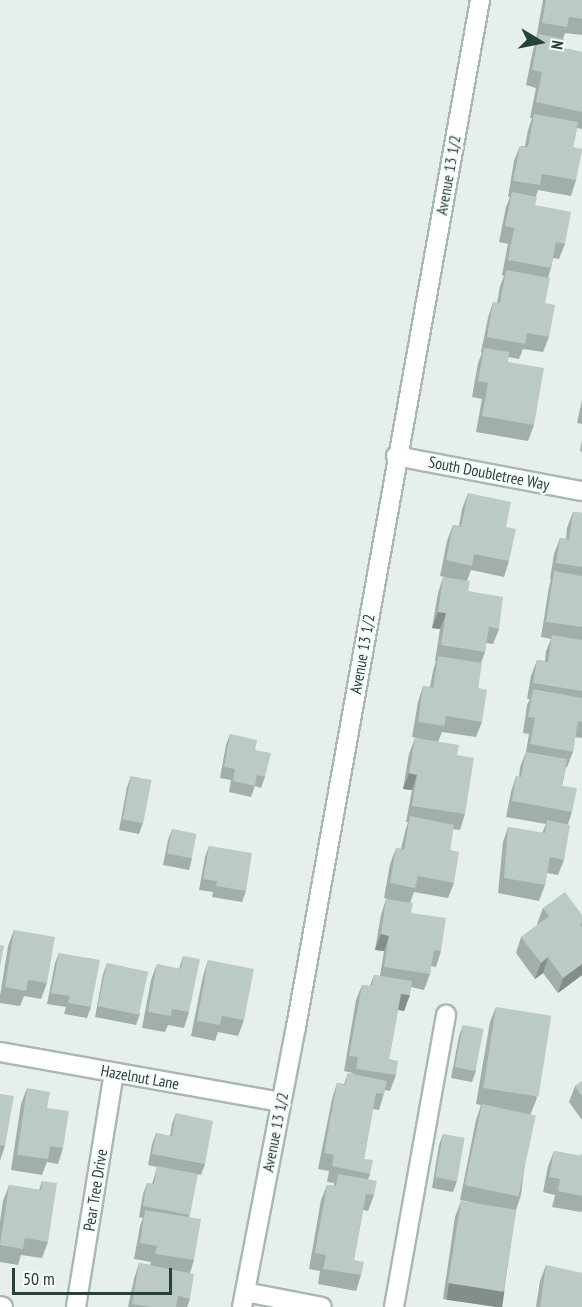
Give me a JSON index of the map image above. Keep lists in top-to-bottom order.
{
  "streets": {
    "street": [
      "Avenue 13 1/2",
      "South Doubletree Way",
      "Hazelnut Lane",
      "Pear Tree Drive"
    ]
  },
  "crossings": [
    ["Avenue 13 1/2", "South Doubletree Way"],
    ["Avenue 13 1/2", "Hazelnut Lane"],
    ["Hazelnut Lane", "Pear Tree Drive"]
  ],
  "scale_bar": "50 m",
  "north": "right"
}
